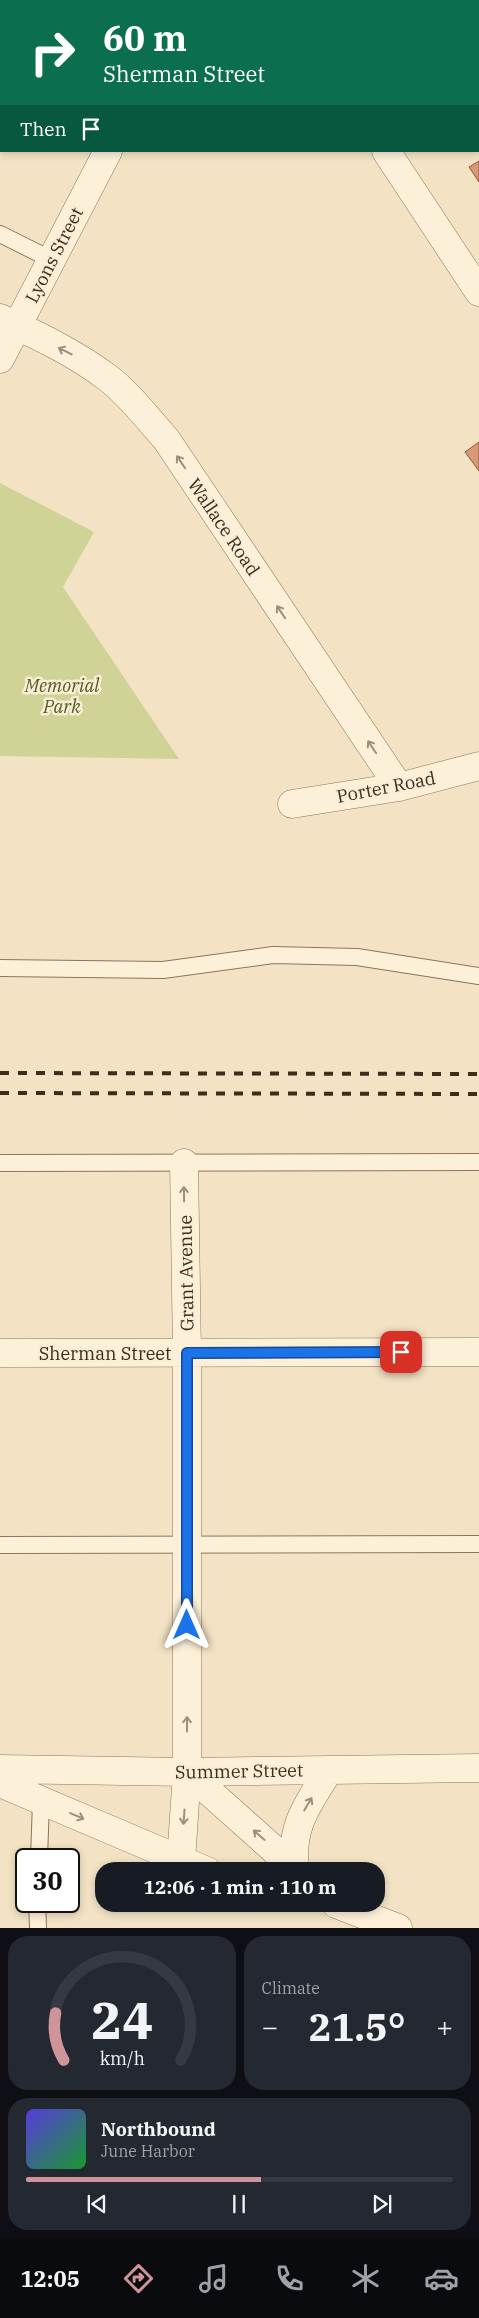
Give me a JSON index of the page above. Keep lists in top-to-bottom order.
{
  "streets": {
    "street": [
      "Lyons Street",
      "Wallace Road",
      "Porter Road",
      "Grant Avenue",
      "Sherman Street",
      "Summer Street"
    ]
  },
  "crossings": [
    ["Lyons Street", "Wallace Road"],
    ["Wallace Road", "Porter Road"],
    ["Grant Avenue", "Sherman Street"],
    ["Grant Avenue", "Summer Street"]
  ],
  "one_way": ["Wallace Road"],
  "parks": ["Memorial Park"],
  "page": {
    "turn": ["60 m", "Sherman Street"],
    "then": "Then",
    "limit": "30",
    "trip": "12:06 · 1 min · 110 m",
    "tile": "Climate",
    "heat": ["−", "21.5°", "+"],
    "song": ["Northbound", "June Harbor"],
    "tabs": "12:05",
    "gauge": ["24", "km/h"]
  }
}
